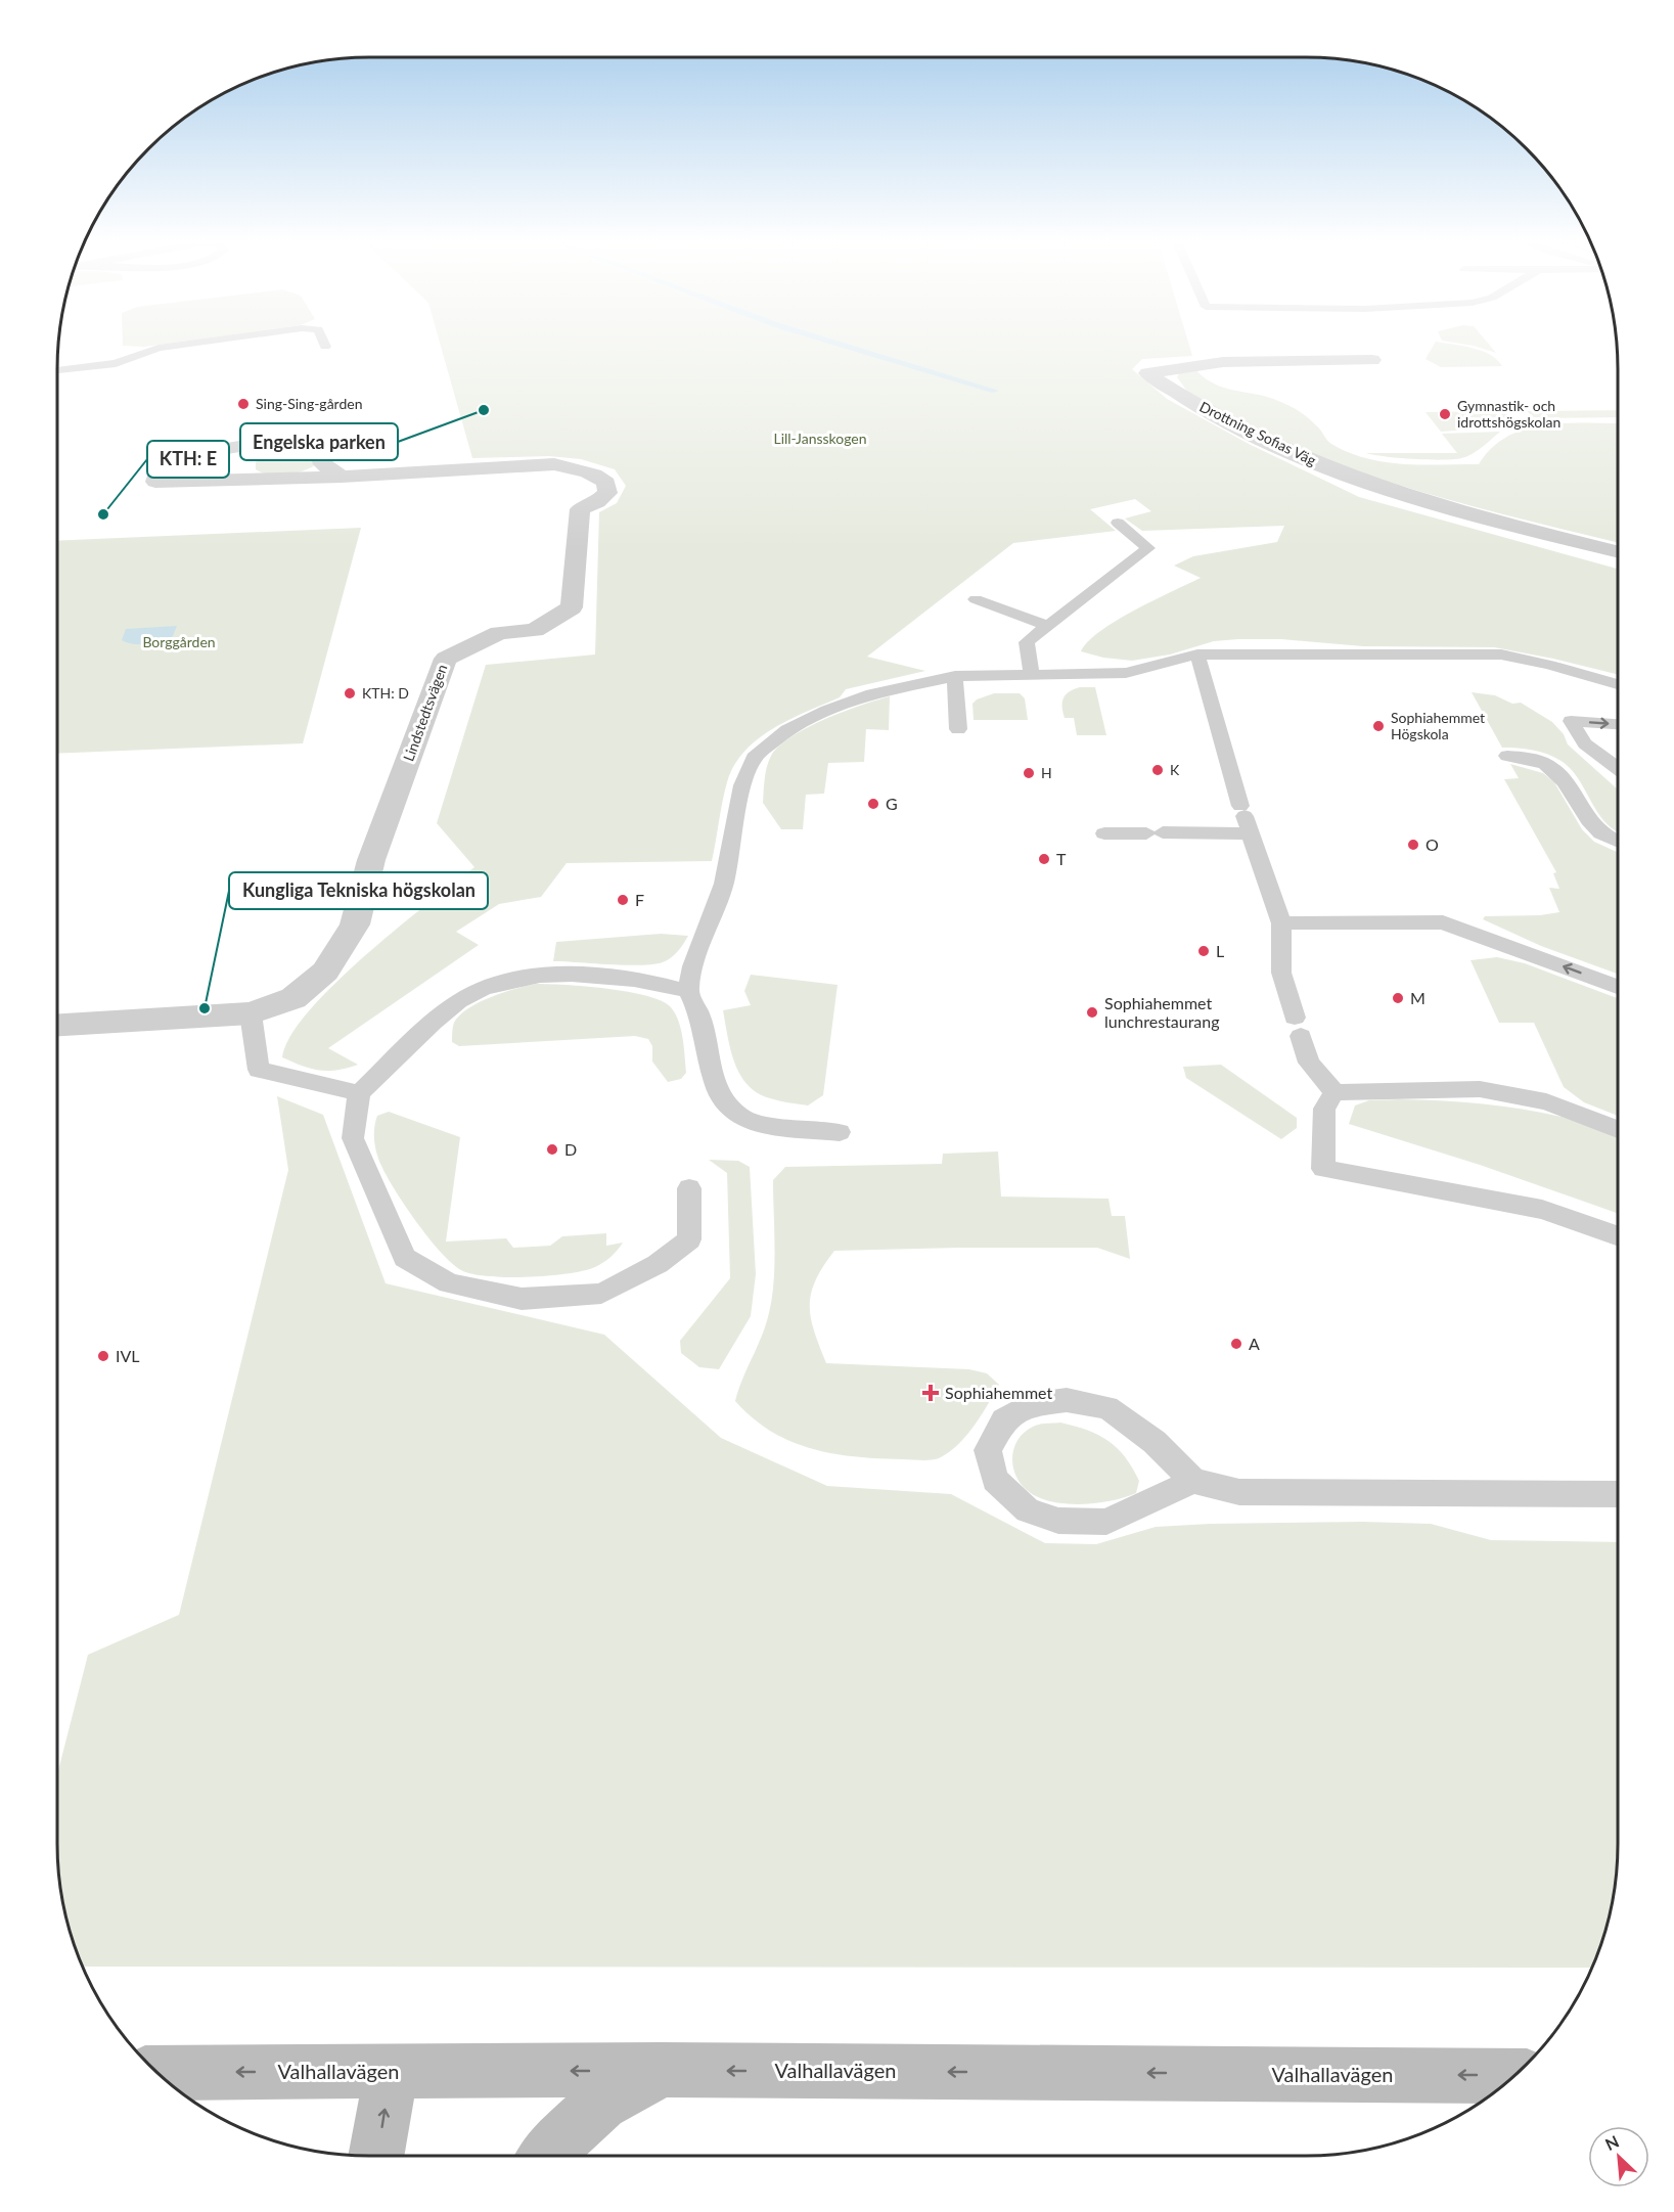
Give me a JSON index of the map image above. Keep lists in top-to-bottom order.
{
  "streets": {
    "main road": ["Valhallavägen"],
    "street": ["Drottning Sofias Väg", "Lindstedtsvägen"]
  },
  "one_way": ["Valhallavägen"],
  "parks": ["Lill-Jansskogen", "Borggården"],
  "places": {
    "other": [
      "Sing-Sing-gården",
      "Engelska parken",
      "Gymnastik- och idrottshögskolan",
      "KTH: E",
      "KTH: D",
      "Sophiahemmet Högskola",
      "K",
      "H",
      "G",
      "O",
      "T",
      "F",
      "L",
      "M",
      "Kungliga Tekniska högskolan",
      "Sophiahemmet lunchrestaurang",
      "D",
      "A",
      "IVL"
    ],
    "health": ["Sophiahemmet"]
  },
  "north": "top left"
}
